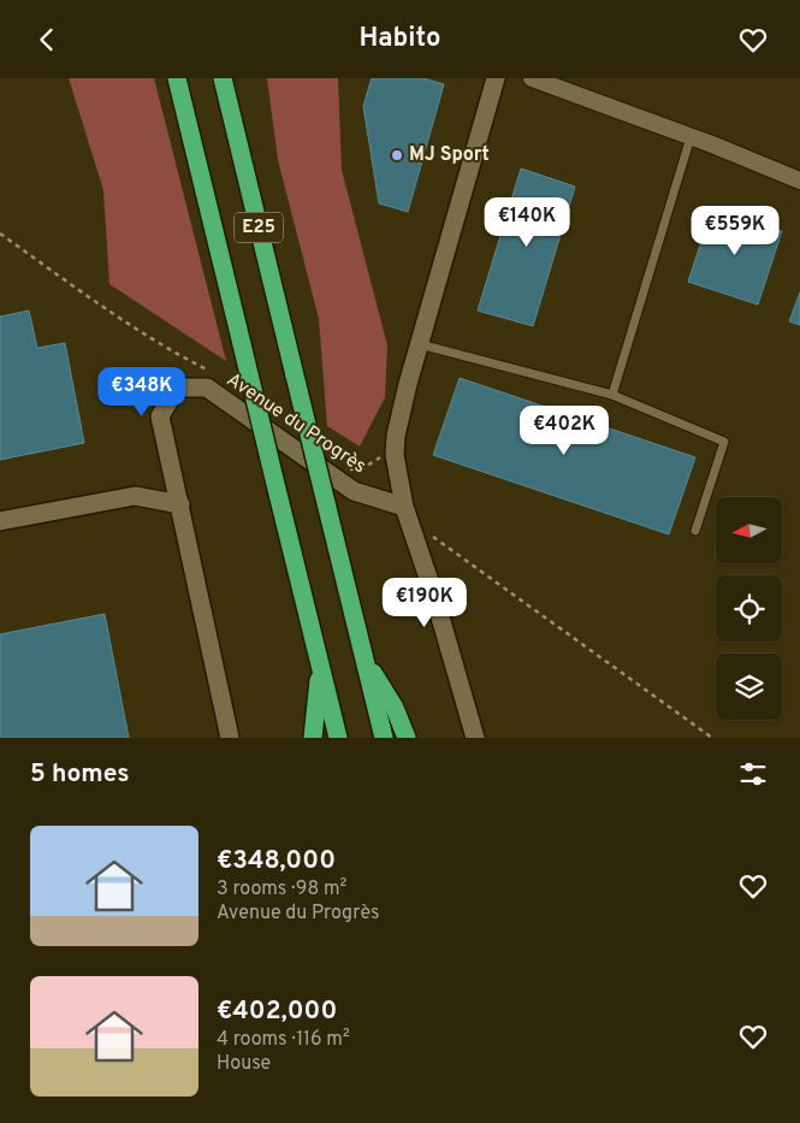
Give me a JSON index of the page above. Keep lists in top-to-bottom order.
{
  "streets": {
    "highway": ["E25"],
    "street": ["Avenue du Progrès"]
  },
  "places": ["MJ Sport"],
  "north": "left",
  "page": {
    "header": "Habito",
    "price": [
      "€140K",
      "€559K",
      "€348K",
      "€402K",
      "€190K"
    ],
    "heading": "5 homes",
    "list": [
      {
        "name": "€348,000",
        "note": "3 rooms · 98 m² · Avenue du Progrès"
      },
      {
        "name": "€402,000",
        "note": "4 rooms · 116 m² · House"
      }
    ]
  }
}
